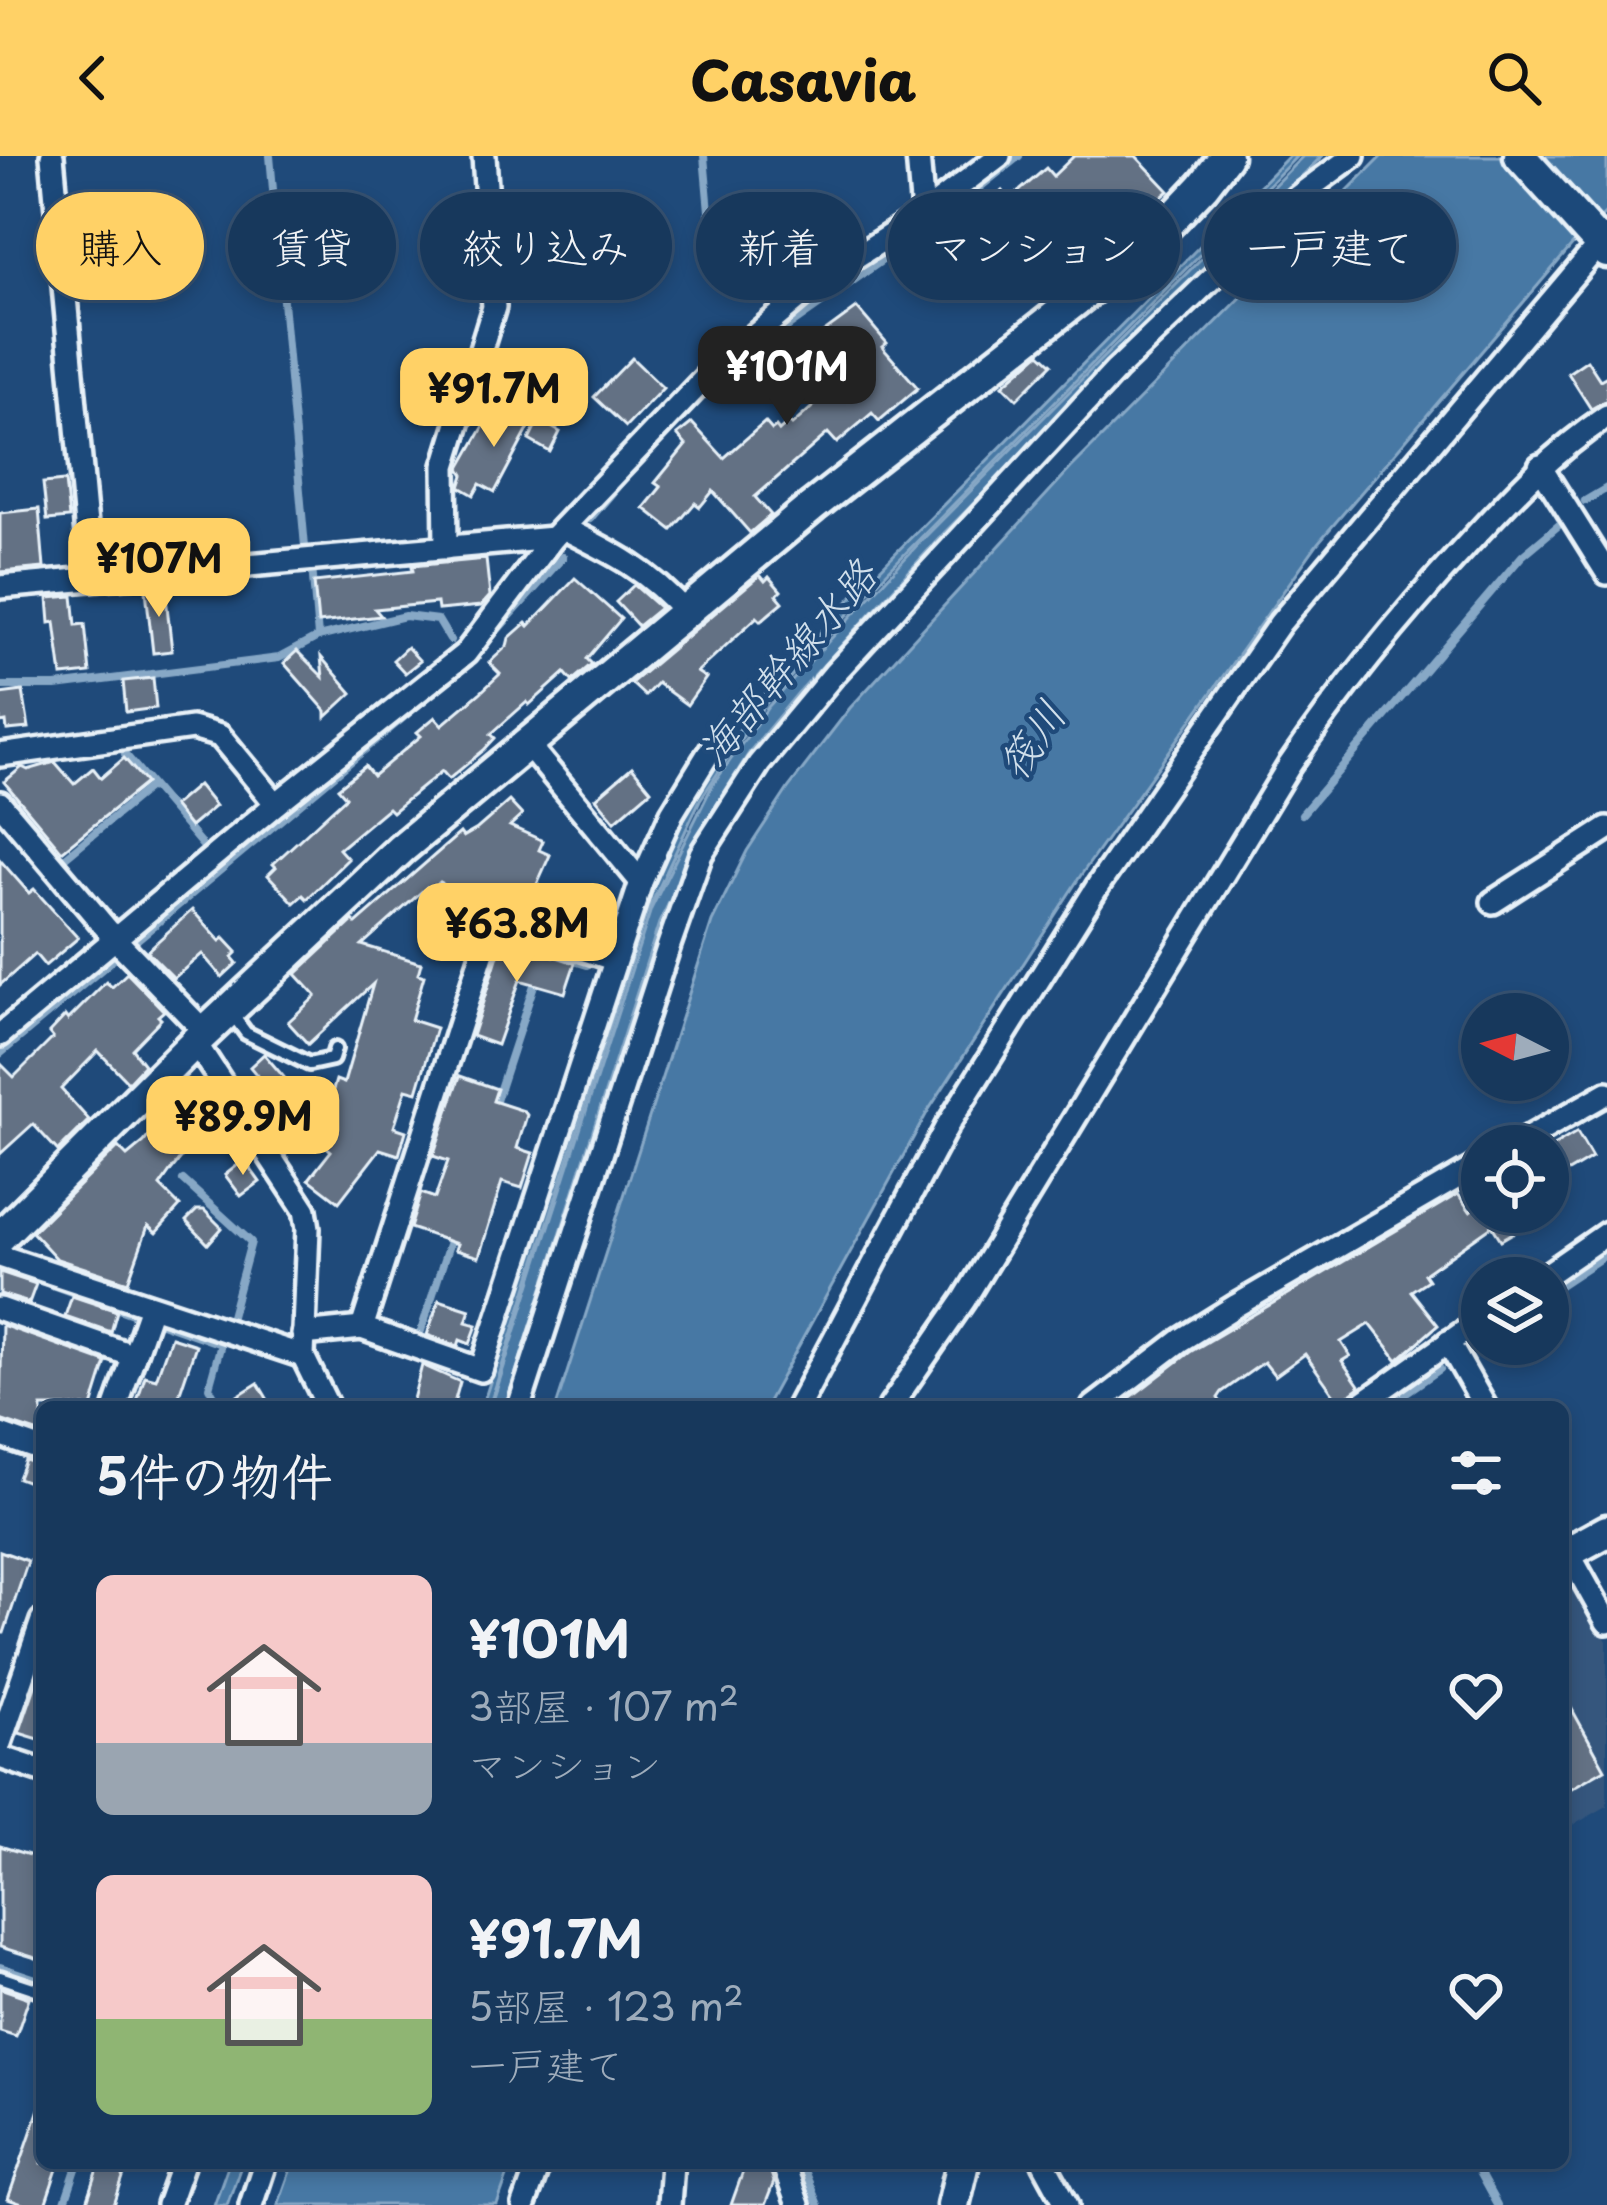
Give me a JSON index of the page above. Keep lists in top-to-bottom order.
{
  "water": ["海部幹線水路", "筏川"],
  "north": "left",
  "page": {
    "header": "Casavia",
    "chip": [
      "購入",
      "賃貸",
      "絞り込み",
      "新着",
      "マンション",
      "一戸建て"
    ],
    "price": [
      "¥101M",
      "¥91.7M",
      "¥107M",
      "¥63.8M",
      "¥89.9M"
    ],
    "heading": "5件の物件",
    "list": [
      {
        "name": "¥101M",
        "note": "3部屋 · 107 m² · マンション"
      },
      {
        "name": "¥91.7M",
        "note": "5部屋 · 123 m² · 一戸建て"
      }
    ]
  }
}
